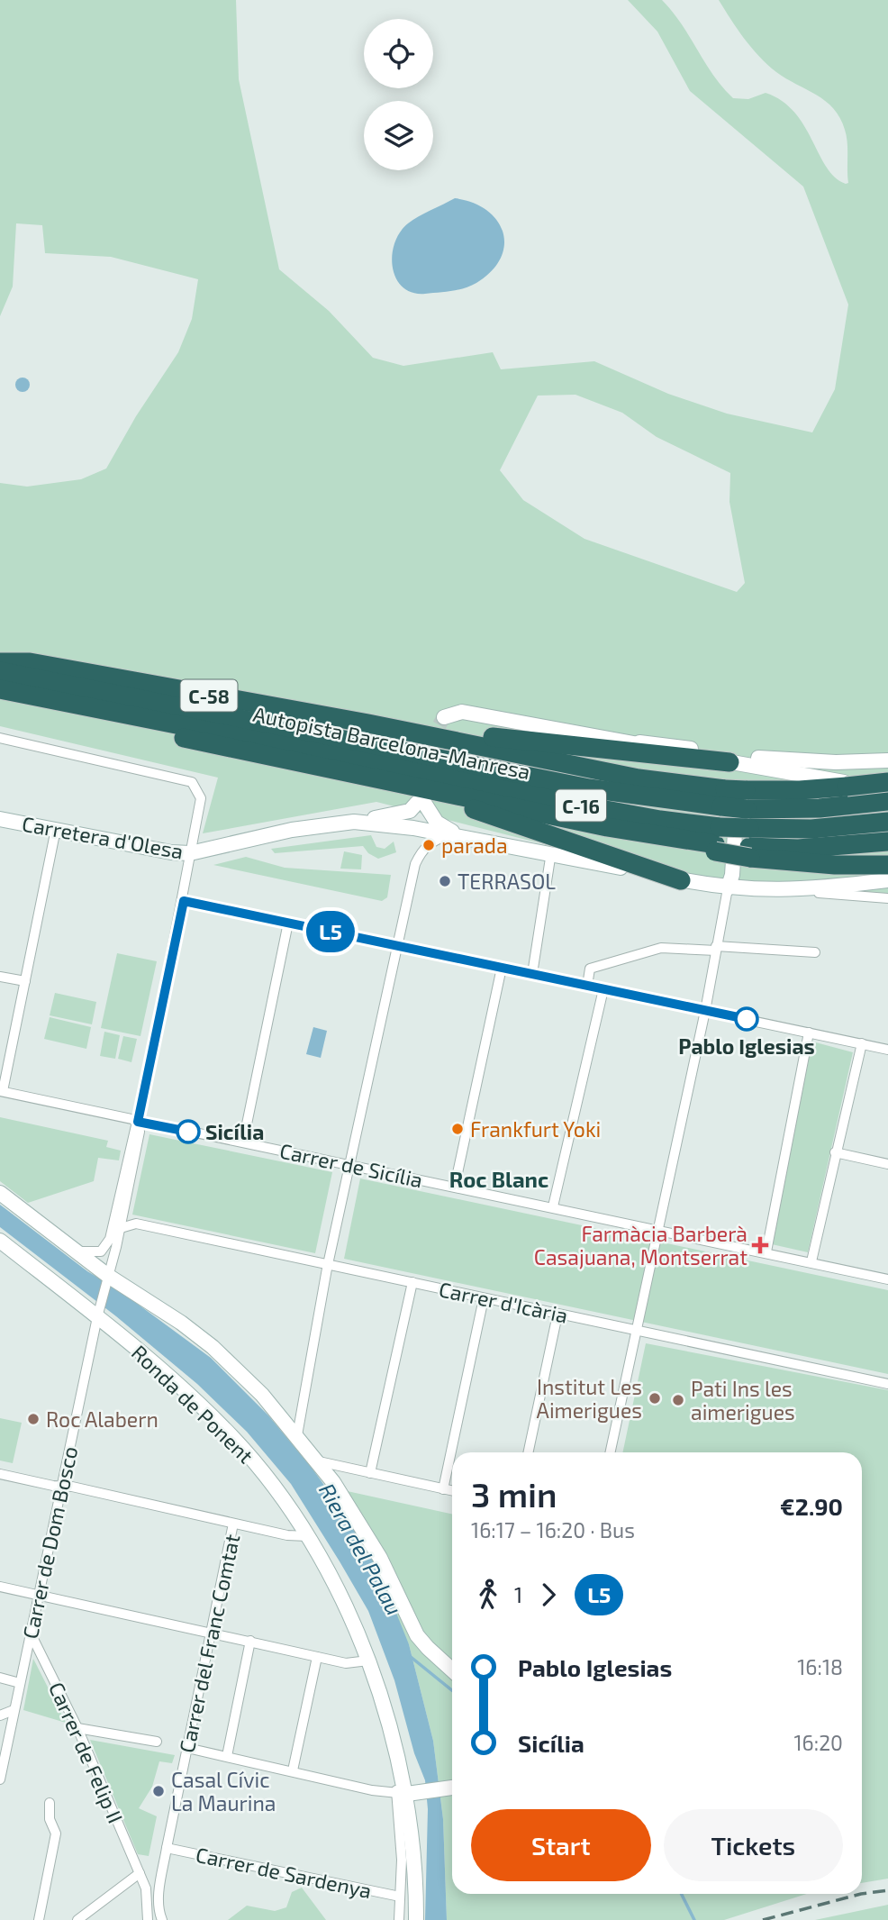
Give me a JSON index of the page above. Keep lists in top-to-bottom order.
{
  "streets": {
    "highway": ["C-58", "Autopista Barcelona-Manresa", "C-16"],
    "street": [
      "Carretera d'Olesa",
      "Carrer de Sicília",
      "Carrer d'Icària",
      "Ronda de Ponent",
      "Carrer de Dom Bosco",
      "Carrer del Franc Comtat",
      "Carrer de Felip II",
      "Carrer de Sardenya"
    ]
  },
  "crossings": [
    ["C-58", "Autopista Barcelona-Manresa"],
    ["Carretera d'Olesa", "Carrer de Dom Bosco"],
    ["Carrer de Sicília", "Carrer de Dom Bosco"],
    ["Carrer d'Icària", "Carrer de Dom Bosco"],
    ["Ronda de Ponent", "Carrer de Dom Bosco"],
    ["Carrer de Dom Bosco", "Carrer de Felip II"],
    ["Carrer del Franc Comtat", "Carrer de Sardenya"]
  ],
  "districts": ["Roc Blanc"],
  "water": ["Riera del Palau"],
  "places": {
    "other": [
      "parada",
      "TERRASOL",
      "Pablo Iglesias",
      "Frankfurt Yoki",
      "Sicília",
      "Institut Les Aimerigues",
      "Pati Ins les aimerigues",
      "Roc Alabern",
      "Casal Cívic La Maurina"
    ],
    "health": ["Farmàcia Barberà Casajuana, Montserrat"]
  },
  "lines": ["bus line L5"],
  "page": {
    "on_map": "L5",
    "heading": ["3 min", "16:17 – 16:20 · Bus", "€2.90"],
    "legs": ["1", "L5"],
    "list": [
      {
        "name": "Pablo Iglesias",
        "value": "16:18"
      },
      {
        "name": "Sicília",
        "value": "16:20"
      }
    ],
    "buttons": ["Start", "Tickets"]
  }
}
